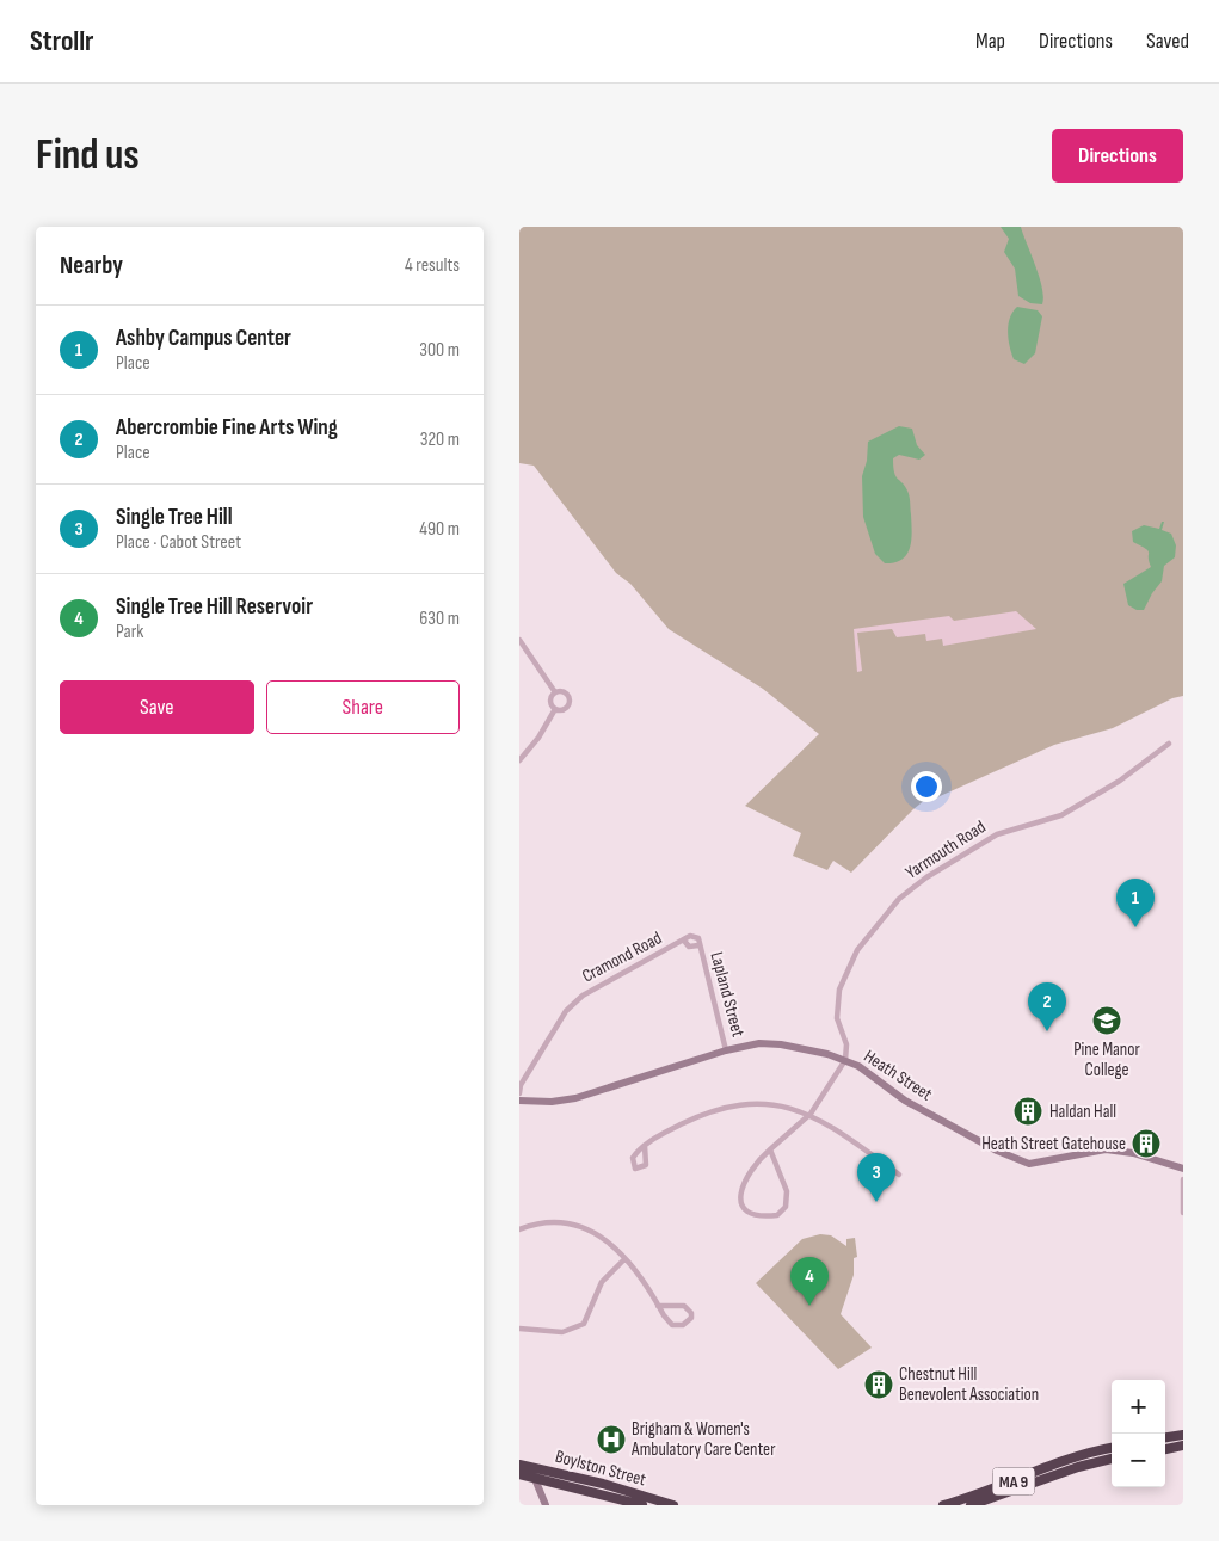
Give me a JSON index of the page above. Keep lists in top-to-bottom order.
{
  "streets": {
    "highway": ["Boylston Street", "MA 9"],
    "street": [
      "Yarmouth Road",
      "Cramond Road",
      "Lapland Street",
      "Heath Street"
    ]
  },
  "crossings": [
    ["Yarmouth Road", "Heath Street"],
    ["Cramond Road", "Lapland Street"],
    ["Lapland Street", "Heath Street"]
  ],
  "places": {
    "school or university": ["Pine Manor College"],
    "building": ["Haldan Hall", "Heath Street Gatehouse", "Chestnut Hill Benevolent Association"],
    "hospital": ["Brigham & Women's Ambulatory Care Center"]
  },
  "page": {
    "header": "Strollr",
    "nav": ["Map", "Directions", "Saved"],
    "buttons": [
      "Directions",
      ["Save", "Share"]
    ],
    "title": "Find us",
    "heading": ["Nearby", "4 results"],
    "list": [
      {
        "mark": "1",
        "name": "Ashby Campus Center",
        "note": "Place",
        "value": "300 m"
      },
      {
        "mark": "2",
        "name": "Abercrombie Fine Arts Wing",
        "note": "Place",
        "value": "320 m"
      },
      {
        "mark": "3",
        "name": "Single Tree Hill",
        "note": "Place · Cabot Street",
        "value": "490 m"
      },
      {
        "mark": "4",
        "name": "Single Tree Hill Reservoir",
        "note": "Park",
        "value": "630 m"
      }
    ],
    "pins": [
      "1",
      "2",
      "3",
      "4"
    ],
    "map_buttons": ["+", "−"]
  }
}
